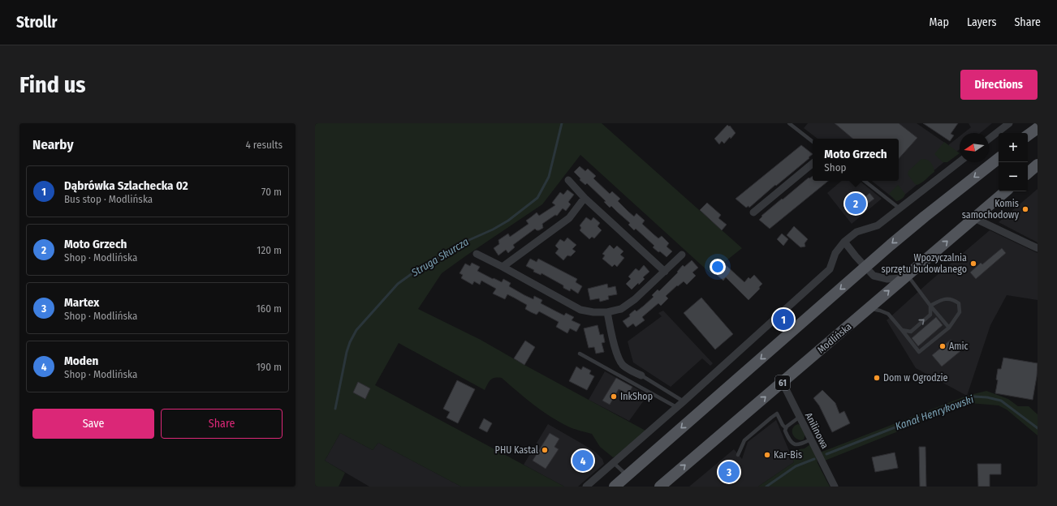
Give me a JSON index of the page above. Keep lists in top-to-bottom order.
{
  "streets": {
    "main road": ["Modlińska", "61"],
    "street": ["Anilinowa"]
  },
  "crossings": [
    ["Modlińska", "Anilinowa"]
  ],
  "water": ["Struga Skurcza", "Kanał Henrykowski"],
  "places": [
    "Komis samochodowy",
    "Wpozyczalnia sprzętu budowlanego",
    "Amic",
    "Dom w Ogrodzie",
    "InkShop",
    "PHU Kastal",
    "Kar-Bis"
  ],
  "north": "left",
  "page": {
    "header": "Strollr",
    "nav": ["Map", "Layers", "Share"],
    "buttons": [
      "Directions",
      ["Save", "Share"]
    ],
    "title": "Find us",
    "heading": ["Nearby", "4 results"],
    "map_buttons": ["+", "−"],
    "popup": ["Moto Grzech", "Shop"],
    "list": [
      {
        "mark": "1",
        "name": "Dąbrówka Szlachecka 02",
        "note": "Bus stop · Modlińska",
        "value": "70 m"
      },
      {
        "mark": "2",
        "name": "Moto Grzech",
        "note": "Shop · Modlińska",
        "value": "120 m"
      },
      {
        "mark": "3",
        "name": "Martex",
        "note": "Shop · Modlińska",
        "value": "160 m"
      },
      {
        "mark": "4",
        "name": "Moden",
        "note": "Shop · Modlińska",
        "value": "190 m"
      }
    ],
    "pins": [
      "2",
      "1",
      "4",
      "3"
    ]
  }
}
